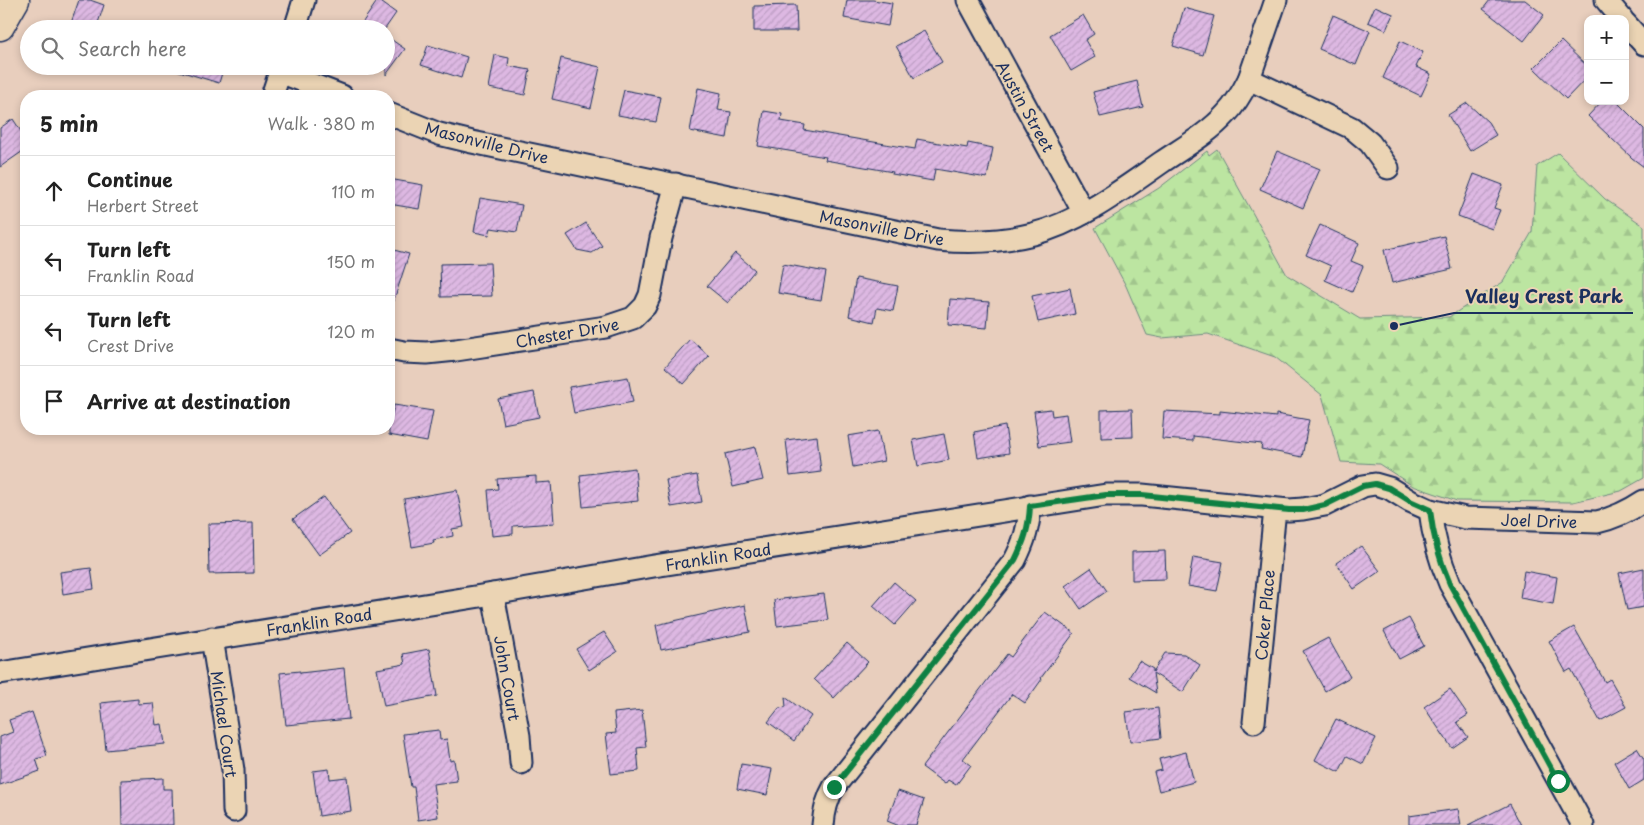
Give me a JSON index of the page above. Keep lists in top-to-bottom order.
{
  "streets": {
    "street": [
      "Austin Street",
      "Masonville Drive",
      "Chester Drive",
      "Joel Drive",
      "Franklin Road",
      "Coker Place",
      "John Court",
      "Michael Court"
    ]
  },
  "crossings": [
    ["Austin Street", "Masonville Drive"],
    ["Masonville Drive", "Chester Drive"],
    ["Joel Drive", "Franklin Road"],
    ["Franklin Road", "Coker Place"],
    ["Franklin Road", "John Court"],
    ["Franklin Road", "Michael Court"]
  ],
  "places": ["Valley Crest Park"],
  "page": {
    "map_buttons": ["+", "−"],
    "search": "Search here",
    "heading": ["5 min", "Walk · 380 m"],
    "list": [
      ["Continue", "Herbert Street", "110 m"],
      ["Turn left", "Franklin Road", "150 m"],
      ["Turn left", "Crest Drive", "120 m"],
      "Arrive at destination"
    ]
  }
}
